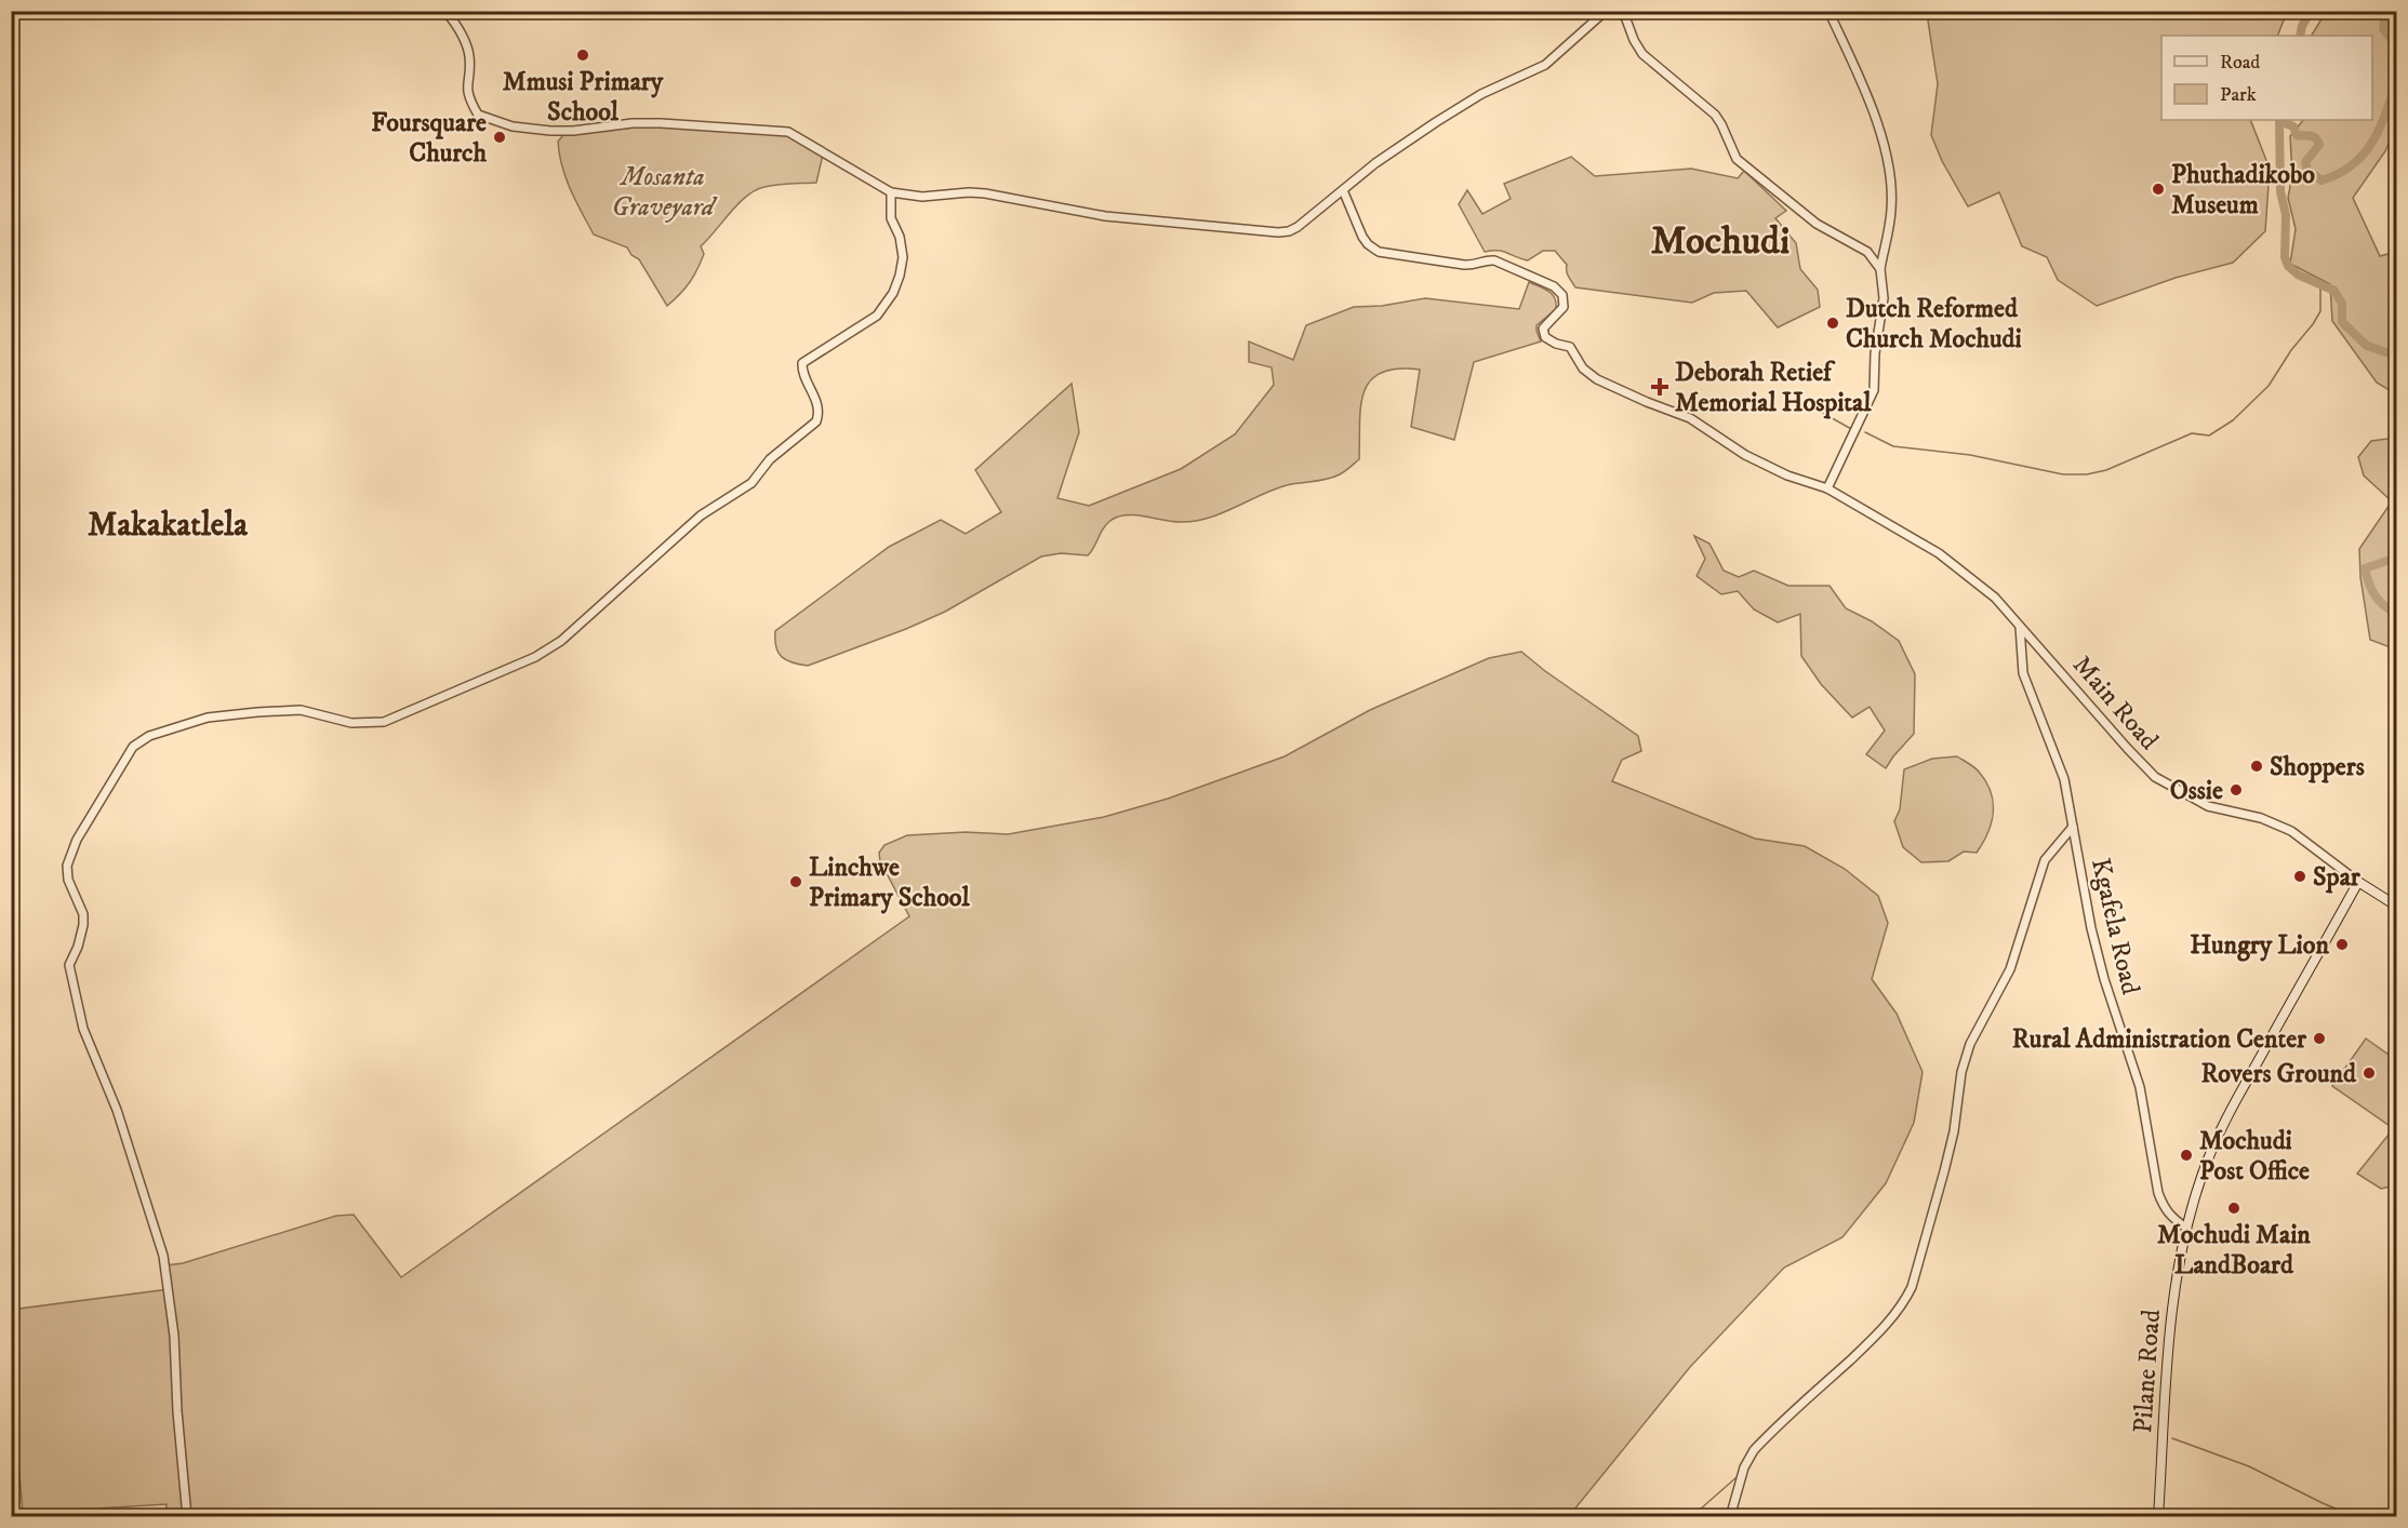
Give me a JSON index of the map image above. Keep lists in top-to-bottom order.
{
  "streets": {
    "main road": ["Main Road", "Pilane Road"],
    "street": ["Kgafela Road"]
  },
  "crossings": [
    ["Main Road", "Kgafela Road"],
    ["Main Road", "Pilane Road"],
    ["Kgafela Road", "Pilane Road"]
  ],
  "districts": ["Mochudi", "Makakatlela"],
  "parks": ["Mosanta Graveyard"],
  "places": {
    "other": [
      "Mmusi Primary School",
      "Foursquare Church",
      "Phuthadikobo Museum",
      "Dutch Reformed Church Mochudi",
      "Shoppers",
      "Ossie",
      "Spar",
      "Linchwe Primary School",
      "Hungry Lion",
      "Rural Administration Center",
      "Rovers Ground",
      "Mochudi Post Office",
      "Mochudi Main LandBoard"
    ],
    "health": ["Deborah Retief Memorial Hospital"]
  },
  "legend": ["Road", "Park"]
}
